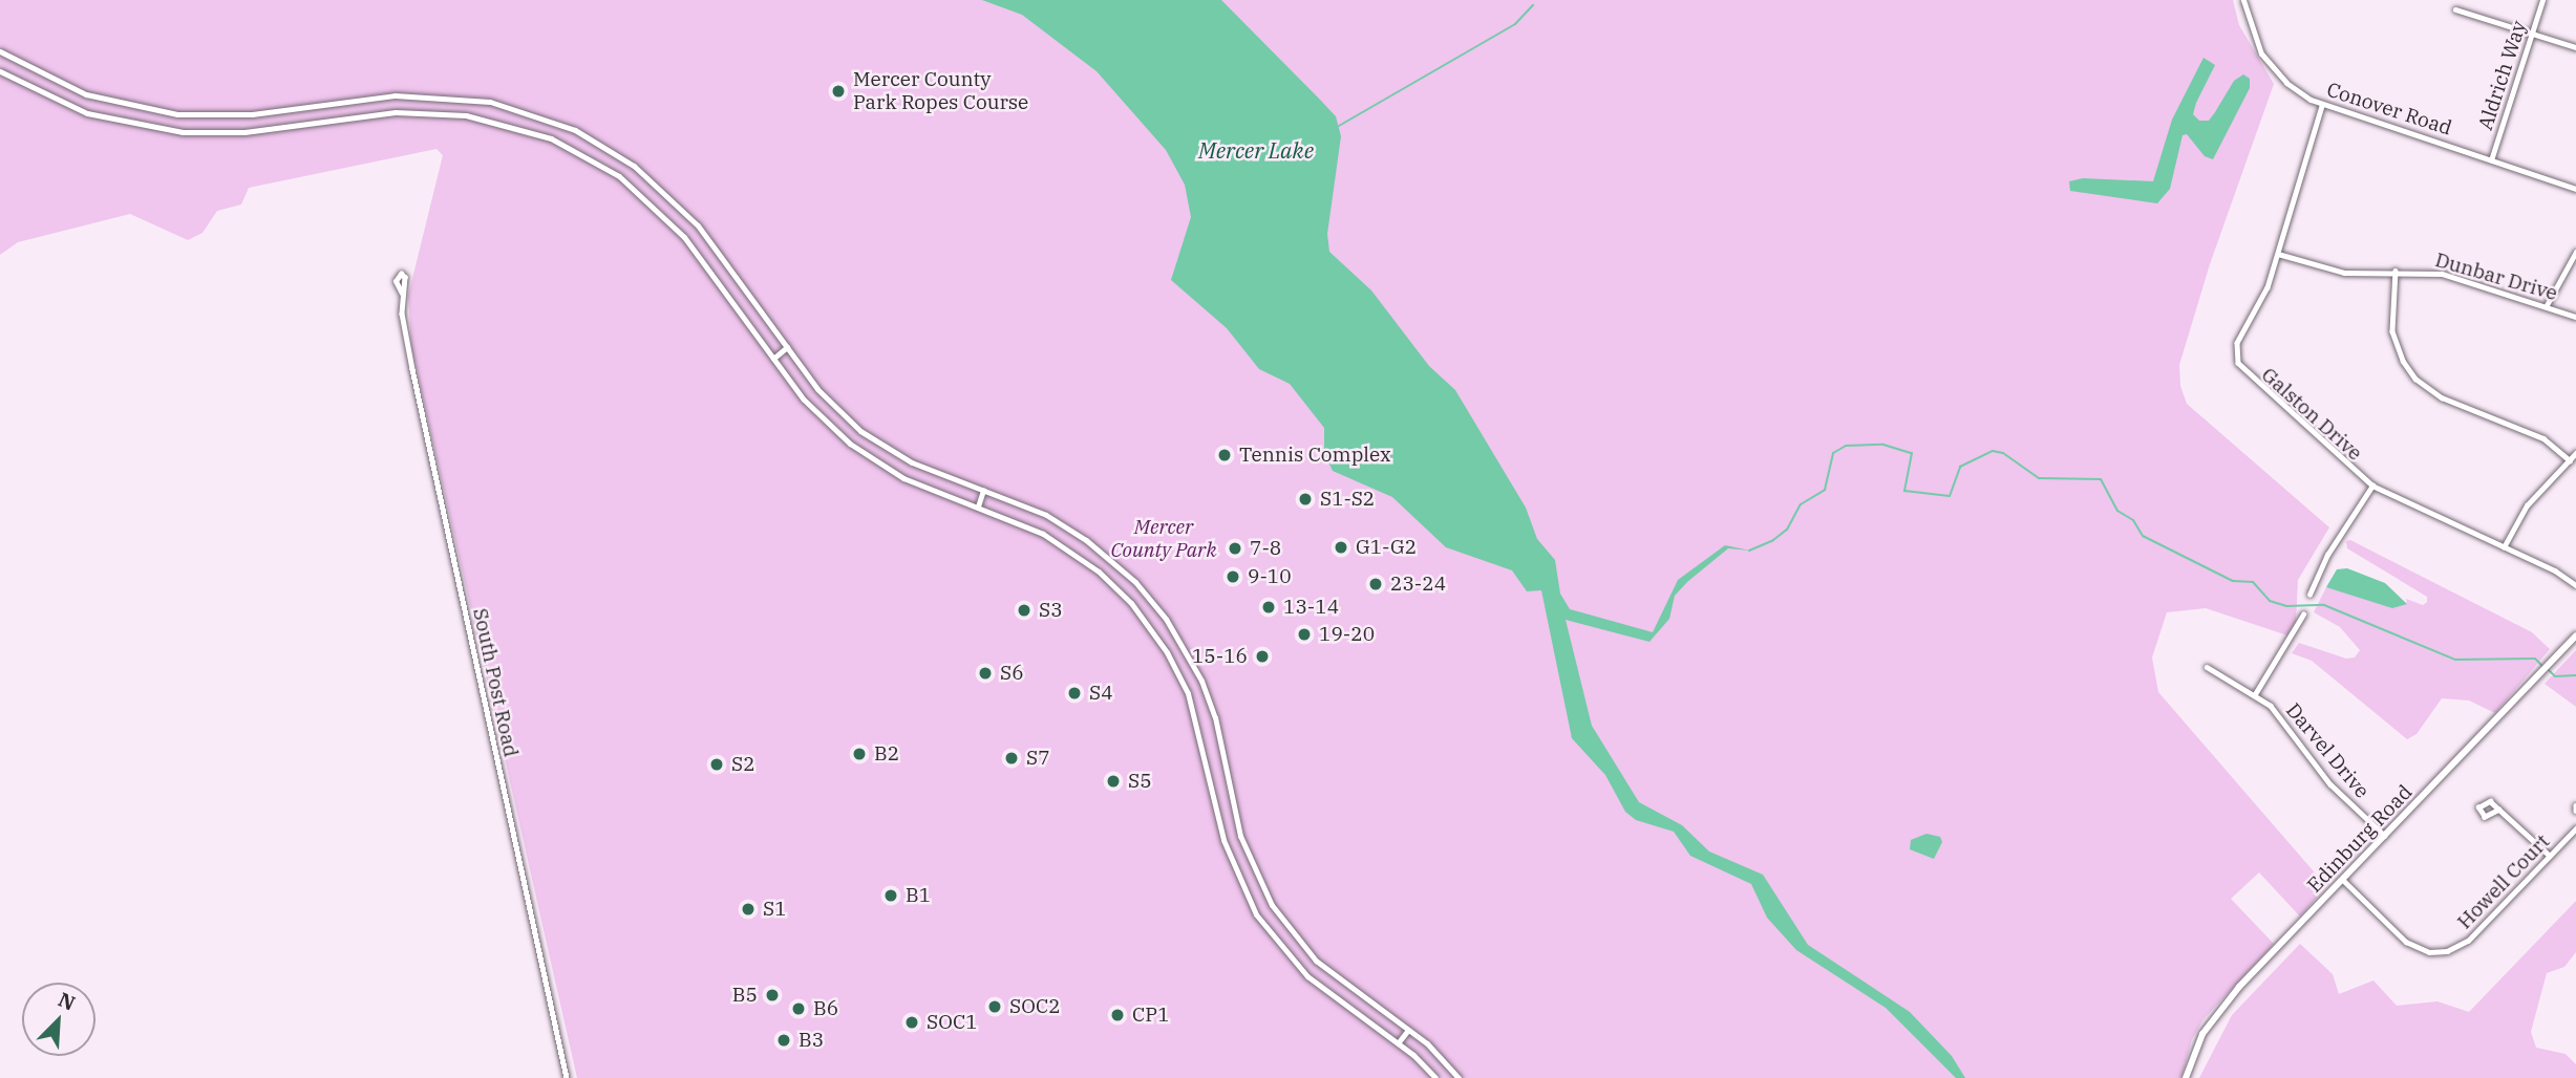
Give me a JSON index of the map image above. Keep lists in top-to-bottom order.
{
  "streets": {
    "main road": ["Edinburg Road"],
    "street": [
      "Aldrich Way",
      "Conover Road",
      "Dunbar Drive",
      "Galston Drive",
      "South Post Road",
      "Darvel Drive",
      "Howell Court"
    ]
  },
  "crossings": [
    ["Aldrich Way", "Conover Road"],
    ["Conover Road", "Galston Drive"],
    ["Dunbar Drive", "Galston Drive"],
    ["Darvel Drive", "Edinburg Road"],
    ["Edinburg Road", "Howell Court"]
  ],
  "water": ["Mercer Lake"],
  "parks": ["Mercer County Park"],
  "places": [
    "Mercer County Park Ropes Course",
    "Tennis Complex",
    "S1-S2",
    "G1-G2",
    "7-8",
    "9-10",
    "23-24",
    "13-14",
    "S3",
    "19-20",
    "15-16",
    "S6",
    "S4",
    "B2",
    "S7",
    "S2",
    "S5",
    "B1",
    "S1",
    "B5",
    "SOC2",
    "B6",
    "CP1",
    "SOC1",
    "B3"
  ],
  "north": "top right"
}
